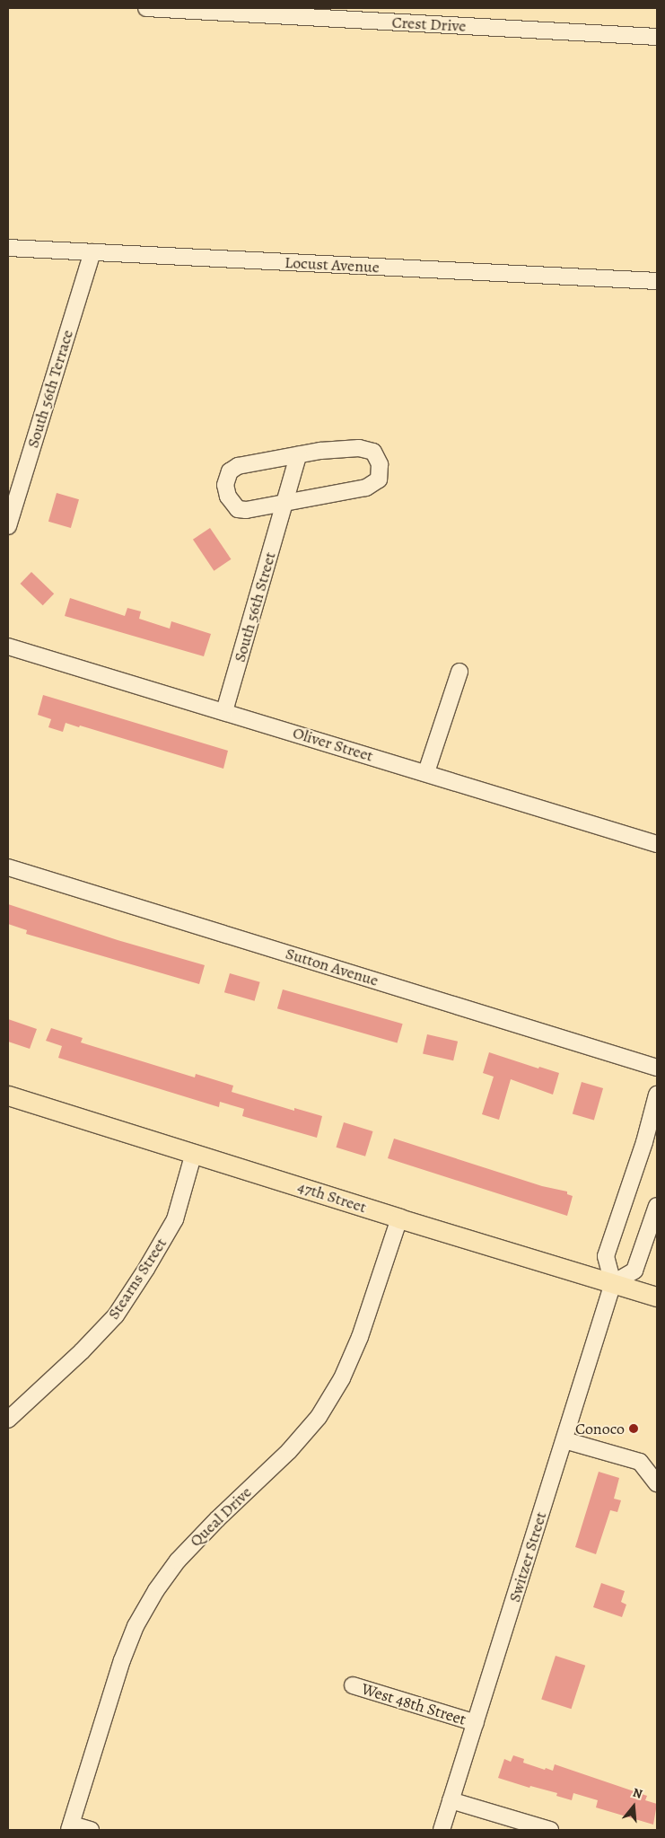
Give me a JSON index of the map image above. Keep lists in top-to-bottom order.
{
  "streets": {
    "main road": ["47th Street"],
    "street": [
      "Crest Drive",
      "Locust Avenue",
      "South 56th Terrace",
      "South 56th Street",
      "Oliver Street",
      "Sutton Avenue",
      "Stearns Street",
      "Queal Drive",
      "Switzer Street",
      "West 48th Street"
    ]
  },
  "crossings": [
    ["Locust Avenue", "South 56th Terrace"],
    ["South 56th Street", "Oliver Street"],
    ["47th Street", "Stearns Street"],
    ["47th Street", "Queal Drive"],
    ["47th Street", "Switzer Street"],
    ["Switzer Street", "West 48th Street"]
  ],
  "places": ["Conoco"],
  "north": "top"
}
